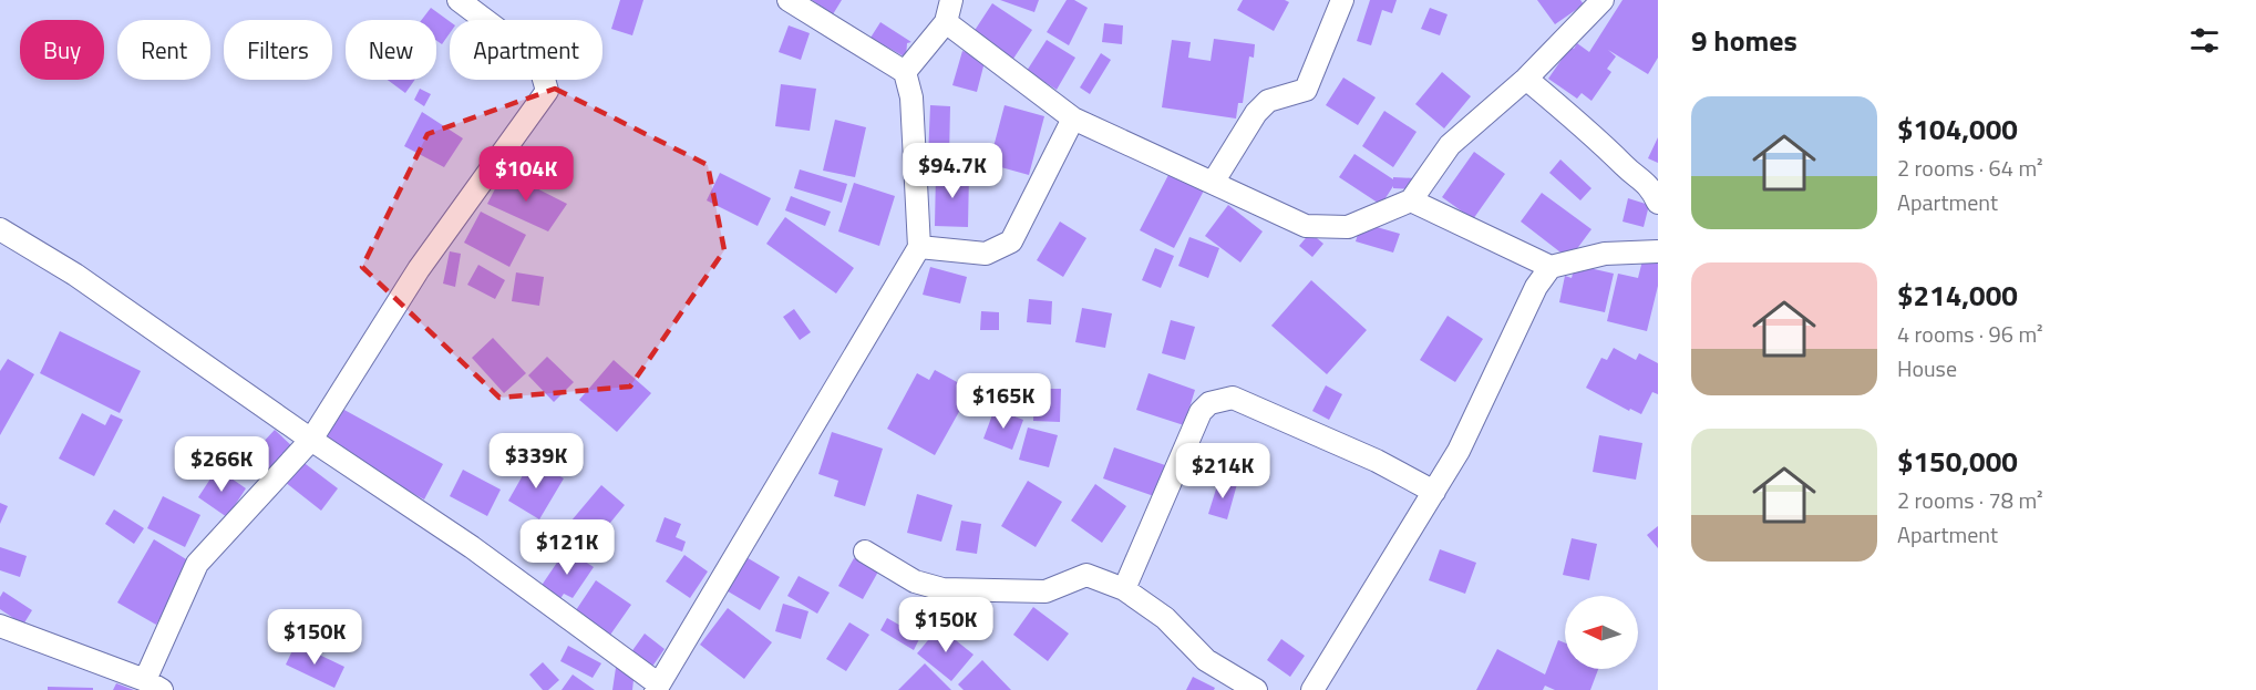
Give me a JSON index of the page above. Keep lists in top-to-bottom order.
{
  "north": "left",
  "page": {
    "heading": "9 homes",
    "chip": [
      "Buy",
      "Rent",
      "Filters",
      "New",
      "Apartment"
    ],
    "list": [
      {
        "name": "$104,000",
        "note": "2 rooms · 64 m² · Apartment"
      },
      {
        "name": "$214,000",
        "note": "4 rooms · 96 m² · House"
      },
      {
        "name": "$150,000",
        "note": "2 rooms · 78 m² · Apartment"
      }
    ],
    "price": [
      "$94.7K",
      "$104K",
      "$165K",
      "$339K",
      "$266K",
      "$214K",
      "$121K",
      "$150K",
      "$150K"
    ]
  }
}
